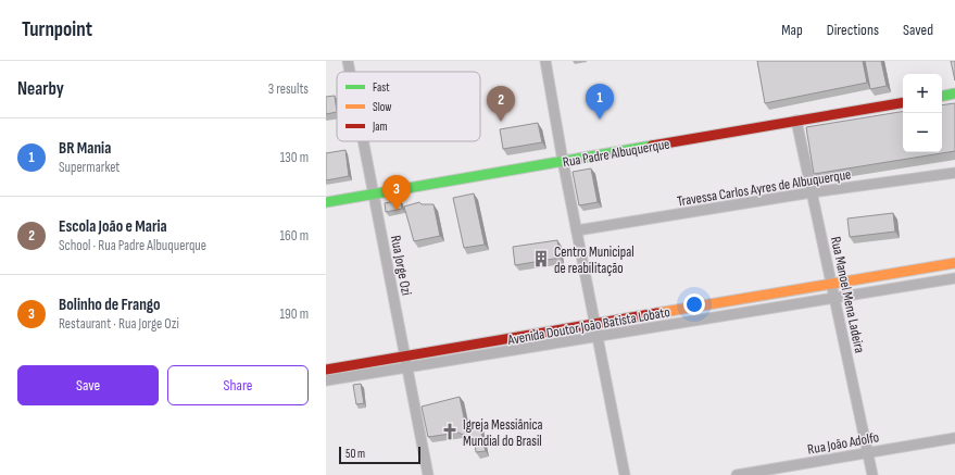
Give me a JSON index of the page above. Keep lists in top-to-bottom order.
{
  "streets": {
    "street": [
      "Rua Padre Albuquerque",
      "Travessa Carlos Ayres de Albuquerque",
      "Rua Jorge Ozi",
      "Rua Manoel Mena Ladeira",
      "Avenida Doutor João Batista Lobato",
      "Rua João Adolfo"
    ]
  },
  "crossings": [
    ["Rua Padre Albuquerque", "Rua Jorge Ozi"],
    ["Rua Padre Albuquerque", "Rua Manoel Mena Ladeira"],
    ["Travessa Carlos Ayres de Albuquerque", "Rua Manoel Mena Ladeira"],
    ["Rua Jorge Ozi", "Avenida Doutor João Batista Lobato"],
    ["Rua Manoel Mena Ladeira", "Avenida Doutor João Batista Lobato"],
    ["Rua Manoel Mena Ladeira", "Rua João Adolfo"]
  ],
  "places": {
    "building": ["Centro Municipal de reabilitação"],
    "church": ["Igreja Messiânica Mundial do Brasil"]
  },
  "legend": ["Fast", "Slow", "Jam"],
  "scale_bar": "50 m",
  "page": {
    "header": "Turnpoint",
    "nav": ["Map", "Directions", "Saved"],
    "heading": ["Nearby", "3 results"],
    "map_buttons": ["+", "−"],
    "pins": ["1", "2", "3"],
    "list": [
      {
        "mark": "1",
        "name": "BR Mania",
        "note": "Supermarket",
        "value": "130 m"
      },
      {
        "mark": "2",
        "name": "Escola João e Maria",
        "note": "School · Rua Padre Albuquerque",
        "value": "160 m"
      },
      {
        "mark": "3",
        "name": "Bolinho de Frango",
        "note": "Restaurant · Rua Jorge Ozi",
        "value": "190 m"
      }
    ],
    "buttons": ["Save", "Share"],
    "scale": "50 m"
  }
}
